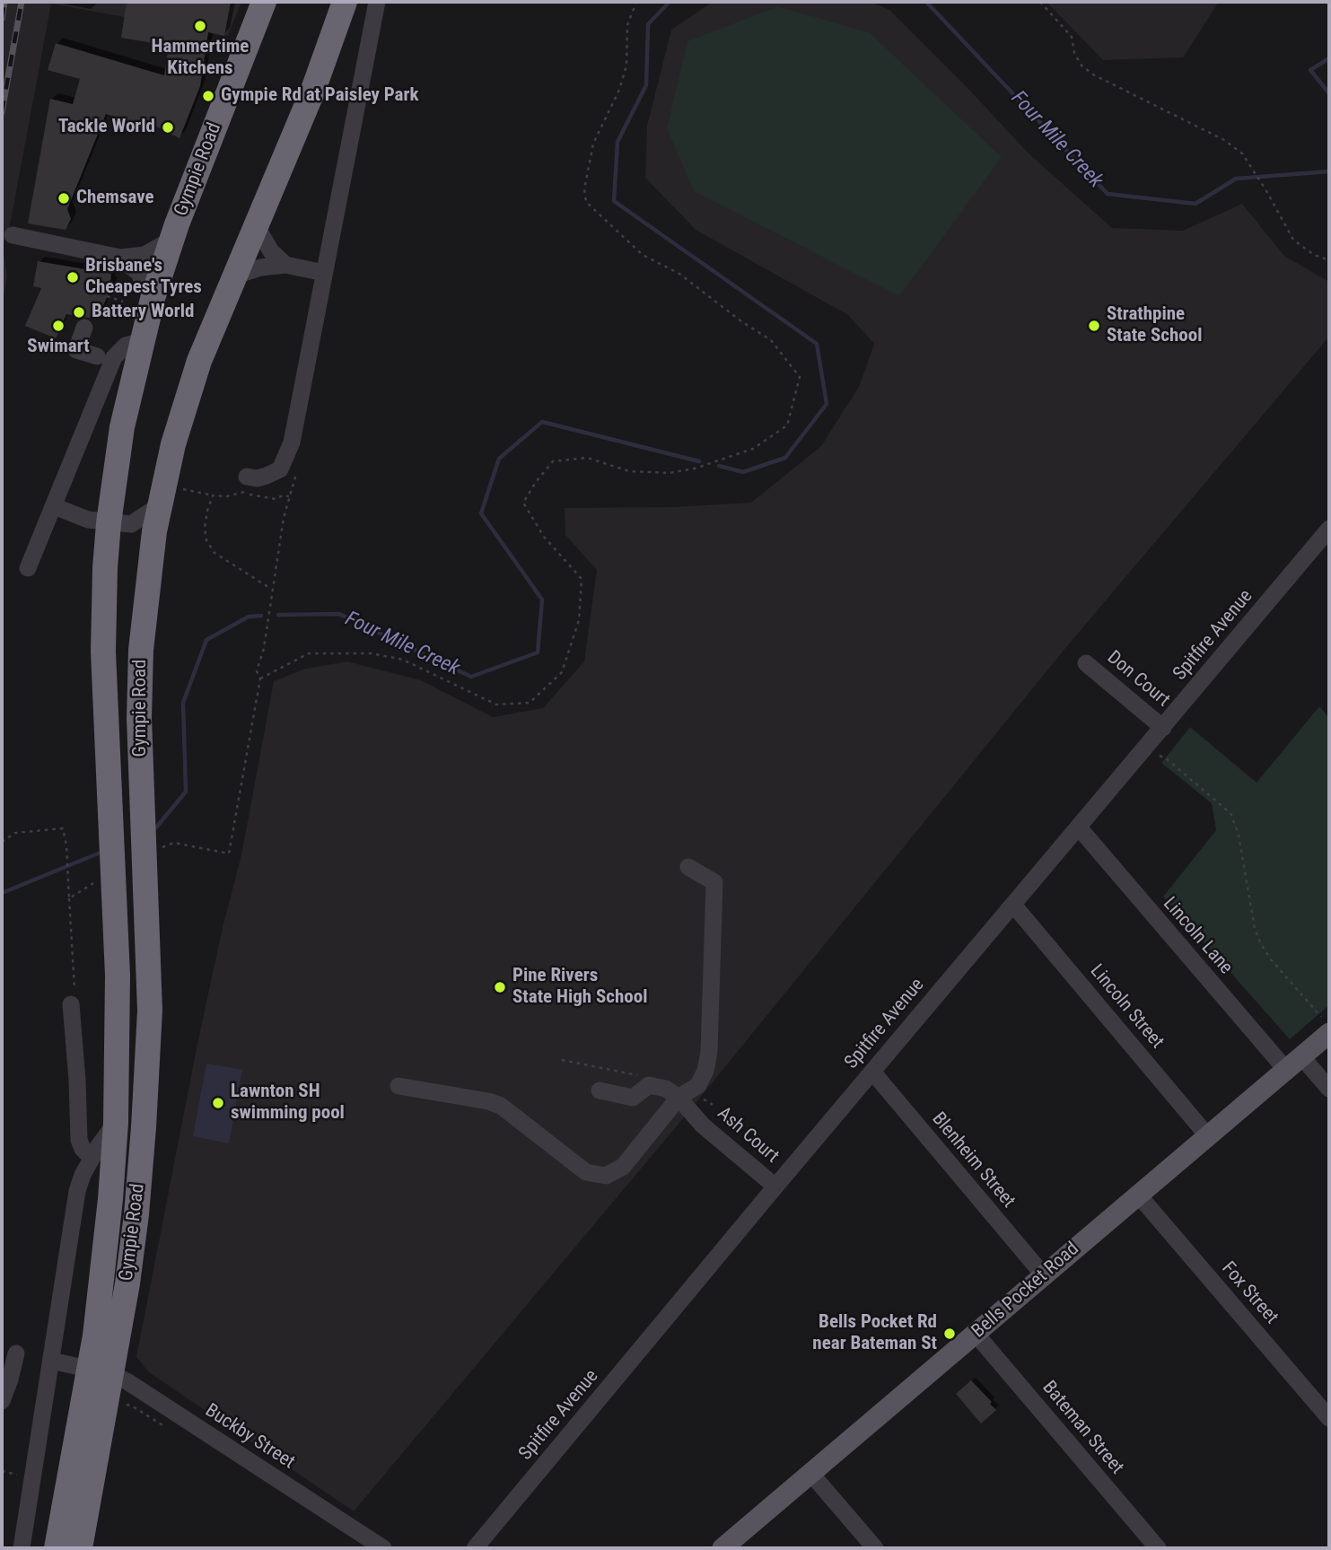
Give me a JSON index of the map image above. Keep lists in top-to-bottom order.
{
  "streets": {
    "highway": ["Gympie Road"],
    "main road": ["Bells Pocket Road"],
    "street": [
      "Spitfire Avenue",
      "Don Court",
      "Lincoln Lane",
      "Lincoln Street",
      "Ash Court",
      "Blenheim Street",
      "Fox Street",
      "Bateman Street",
      "Buckby Street"
    ]
  },
  "crossings": [
    ["Gympie Road", "Buckby Street"],
    ["Spitfire Avenue", "Don Court"],
    ["Spitfire Avenue", "Lincoln Lane"],
    ["Spitfire Avenue", "Lincoln Street"],
    ["Spitfire Avenue", "Ash Court"],
    ["Spitfire Avenue", "Blenheim Street"],
    ["Lincoln Lane", "Bells Pocket Road"],
    ["Lincoln Street", "Bells Pocket Road"],
    ["Blenheim Street", "Bells Pocket Road"],
    ["Bells Pocket Road", "Fox Street"],
    ["Bells Pocket Road", "Bateman Street"]
  ],
  "water": ["Four Mile Creek"],
  "places": [
    "Hammertime Kitchens",
    "Gympie Rd at Paisley Park",
    "Tackle World",
    "Chemsave",
    "Brisbane's Cheapest Tyres",
    "Battery World",
    "Swimart",
    "Strathpine State School",
    "Pine Rivers State High School",
    "Lawnton SH swimming pool",
    "Bells Pocket Rd near Bateman St"
  ]
}
